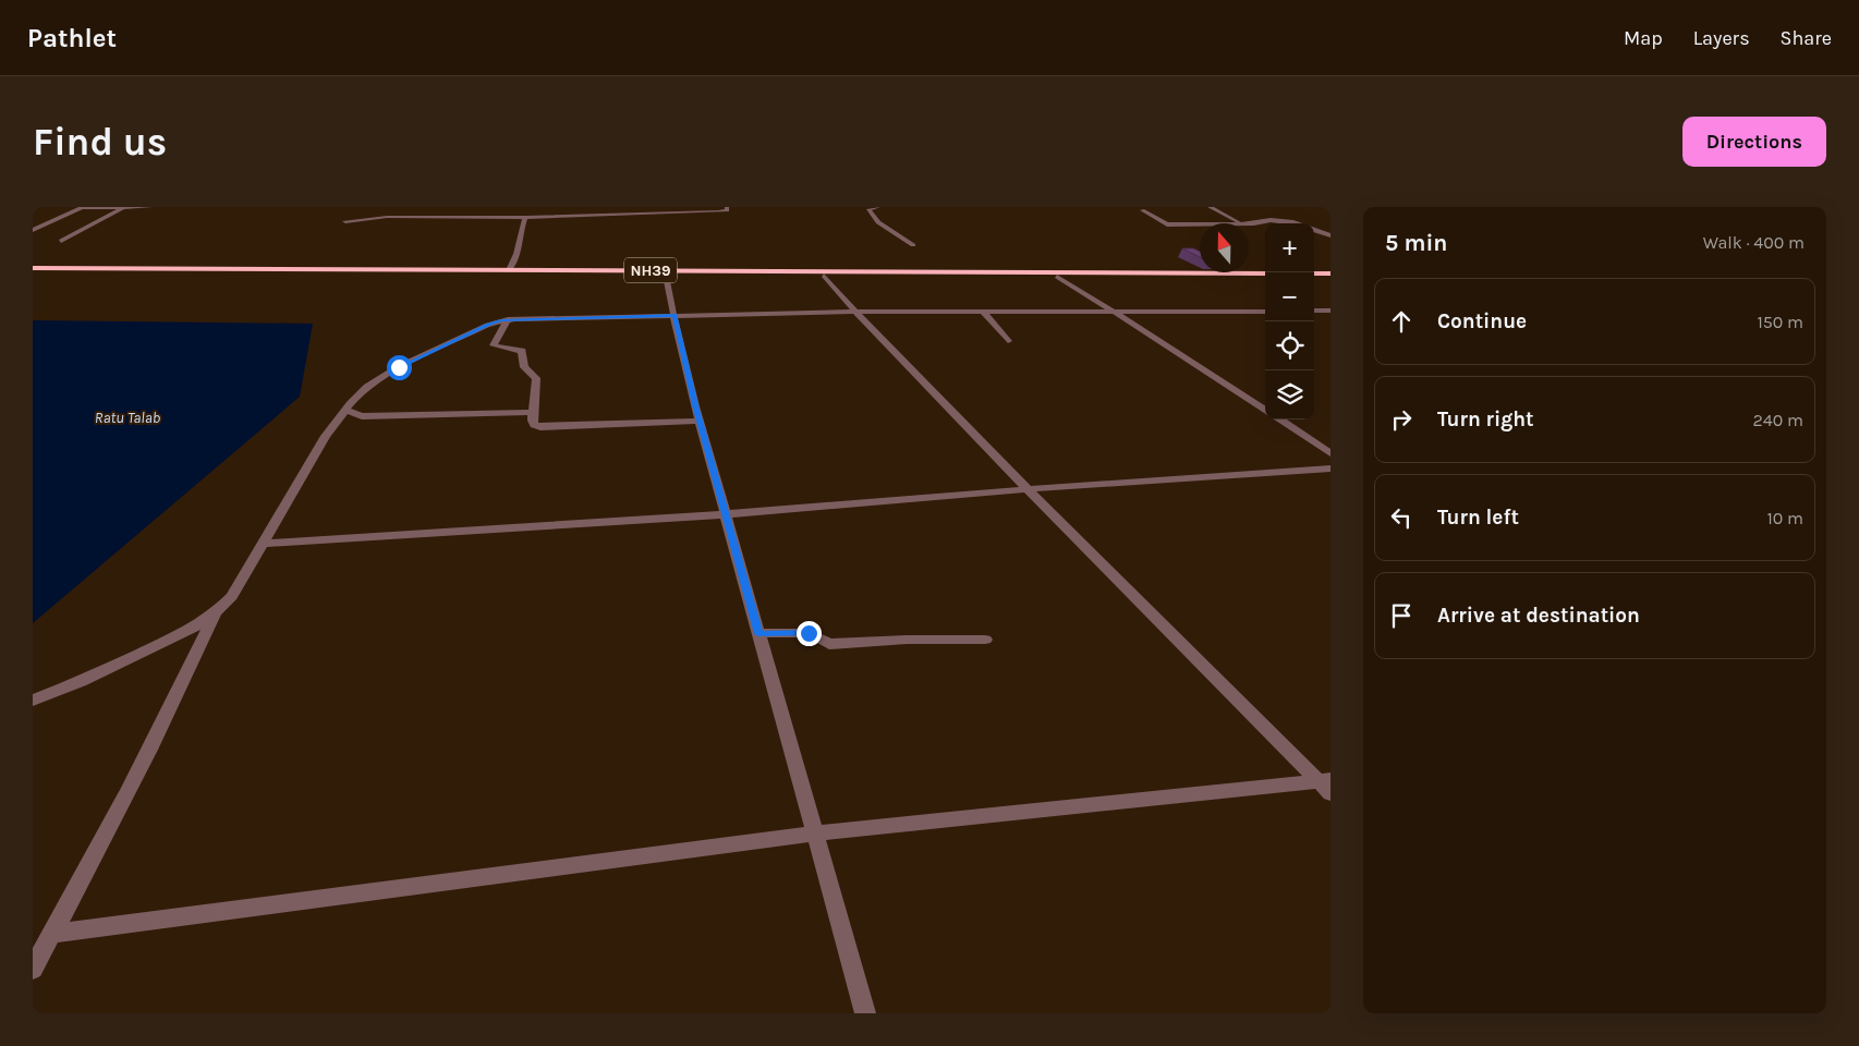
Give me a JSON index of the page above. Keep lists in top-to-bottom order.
{
  "streets": {
    "highway": ["NH39"]
  },
  "water": ["Ratu Talab"],
  "north": "top",
  "page": {
    "header": "Pathlet",
    "nav": ["Map", "Layers", "Share"],
    "buttons": "Directions",
    "title": "Find us",
    "heading": ["5 min", "Walk · 400 m"],
    "map_buttons": ["+", "−"],
    "list": [
      ["Continue", "150 m"],
      ["Turn right", "240 m"],
      ["Turn left", "10 m"],
      "Arrive at destination"
    ]
  }
}
